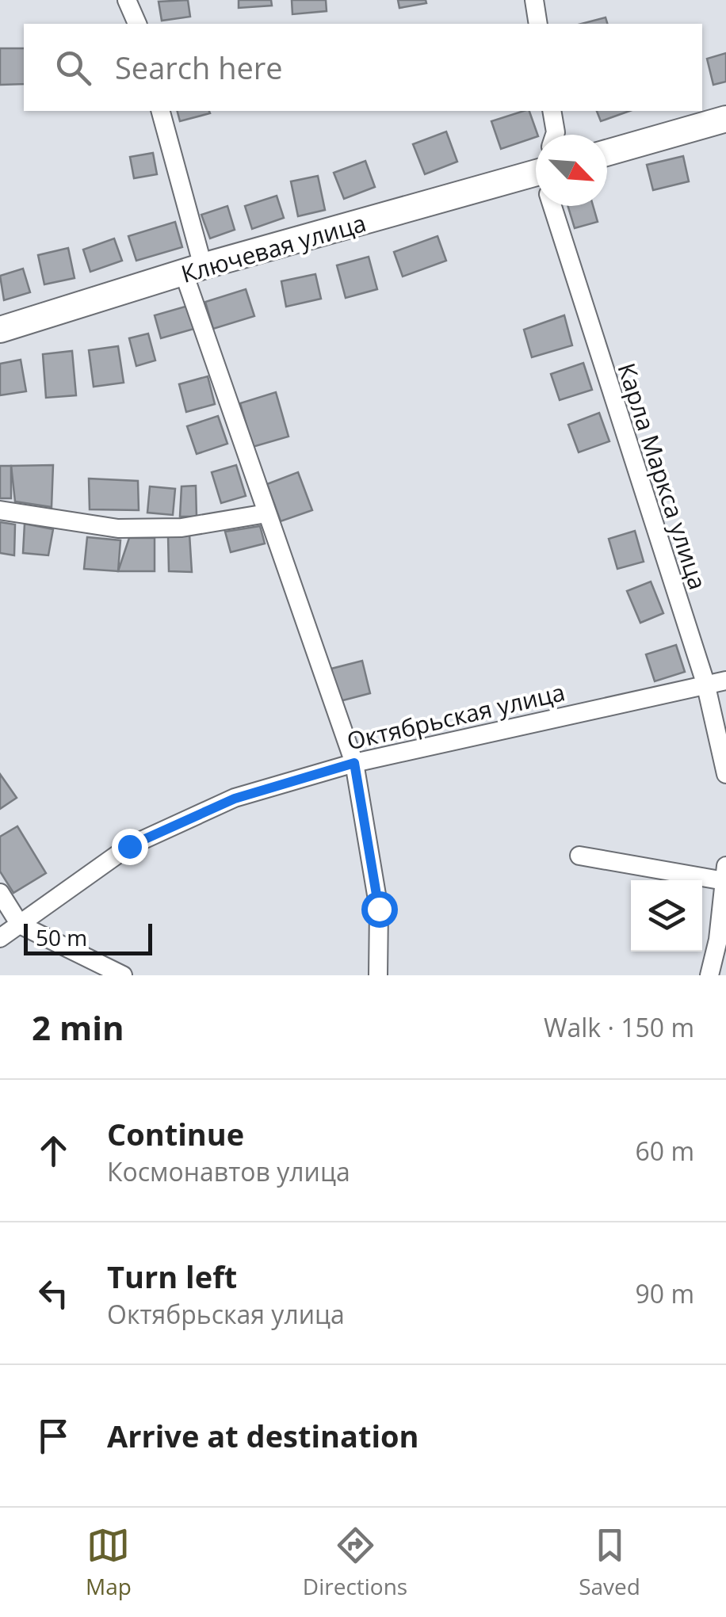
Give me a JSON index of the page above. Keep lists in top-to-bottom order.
{
  "streets": {
    "street": ["Ключевая улица", "Карла Маркса улица", "Октябрьская улица"]
  },
  "crossings": [
    ["Карла Маркса улица", "Октябрьская улица"]
  ],
  "scale_bar": "50 m",
  "north": "bottom right",
  "page": {
    "search": "Search here",
    "scale": "50 m",
    "heading": ["2 min", "Walk · 150 m"],
    "list": [
      ["Continue", "Космонавтов улица", "60 m"],
      ["Turn left", "Октябрьская улица", "90 m"],
      "Arrive at destination"
    ],
    "nav": ["Map", "Directions", "Saved"]
  }
}
